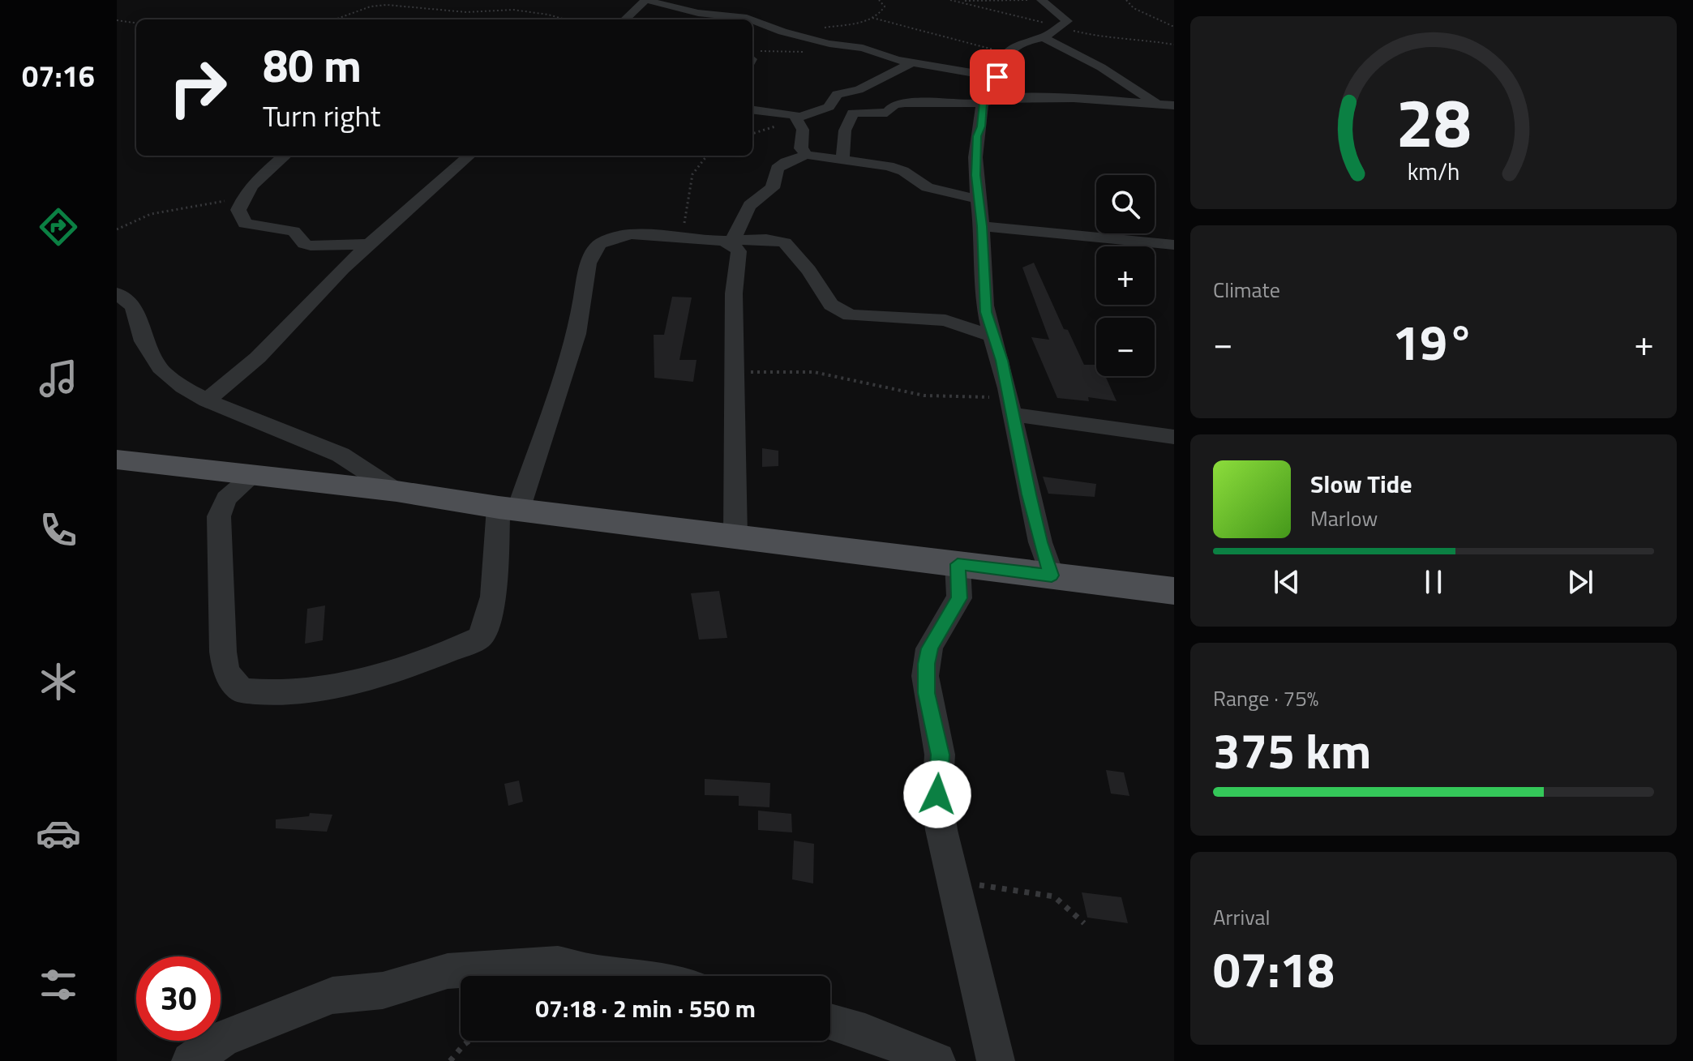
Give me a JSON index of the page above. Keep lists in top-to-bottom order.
{
  "page": {
    "tabs": "07:16",
    "turn": ["80 m", "Turn right"],
    "map_buttons": ["+", "−"],
    "tile": [
      "Climate",
      ["Range · 75%", "375 km"],
      ["Arrival", "07:18"]
    ],
    "heat": ["−", "19°", "+"],
    "song": ["Slow Tide", "Marlow"],
    "limit": "30",
    "trip": "07:18 · 2 min · 550 m",
    "gauge": ["28", "km/h"]
  }
}
